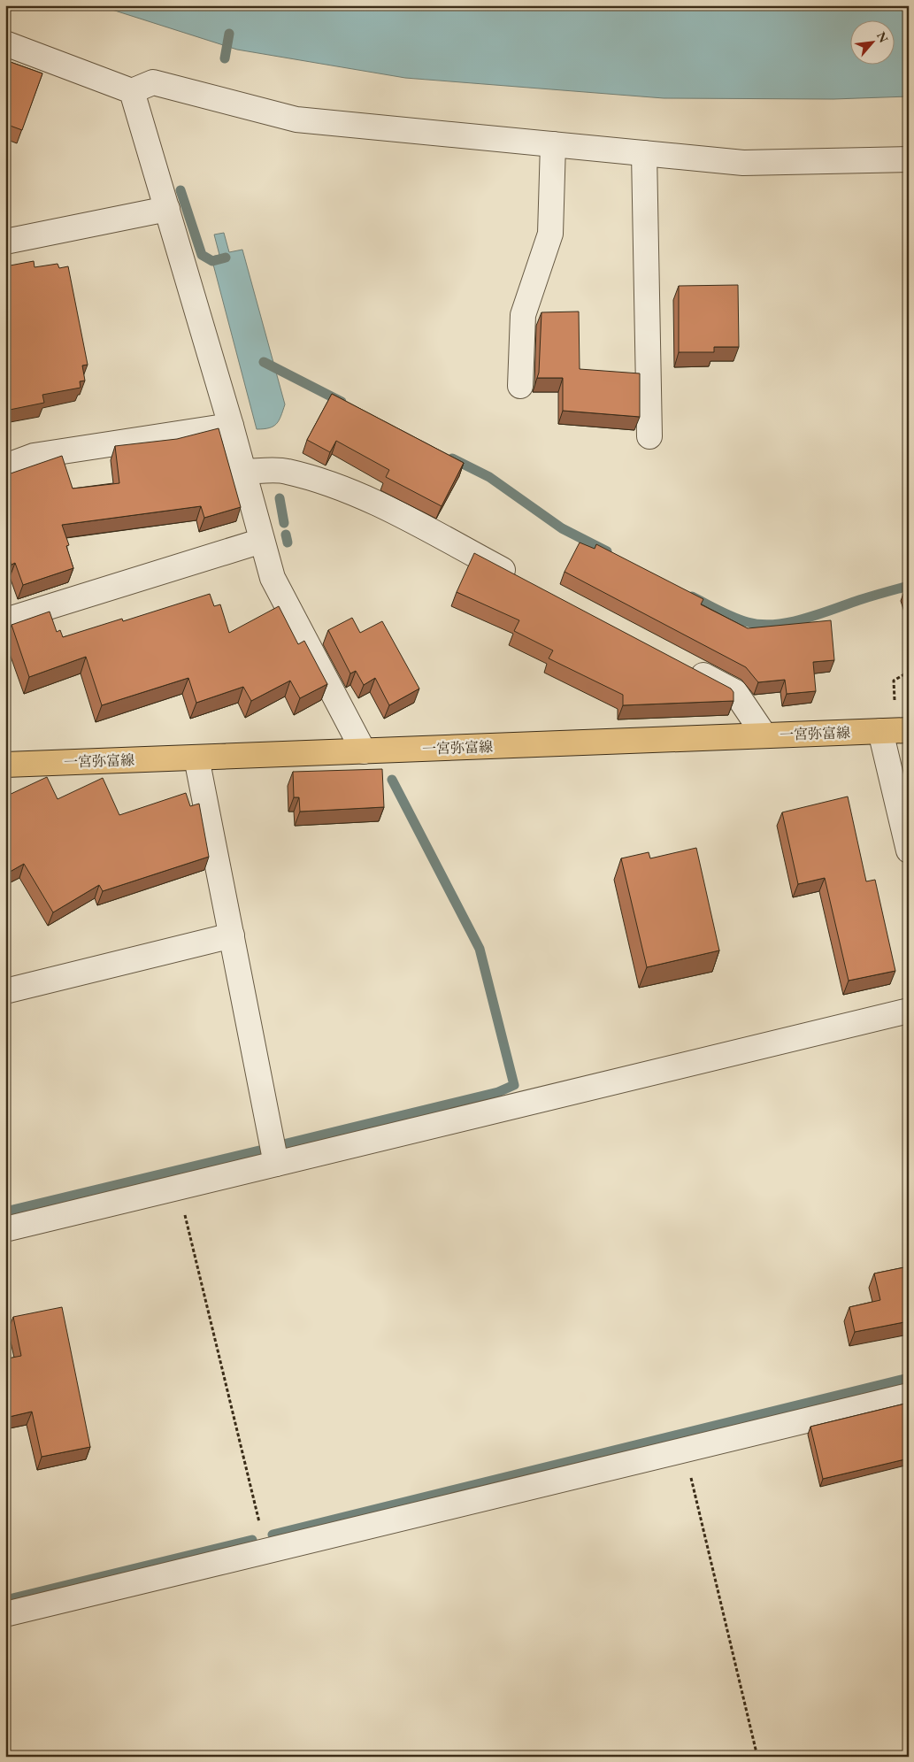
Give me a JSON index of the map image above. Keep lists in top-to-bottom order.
{
  "streets": {
    "main road": ["一宮弥富線"]
  },
  "north": "top right"
}
